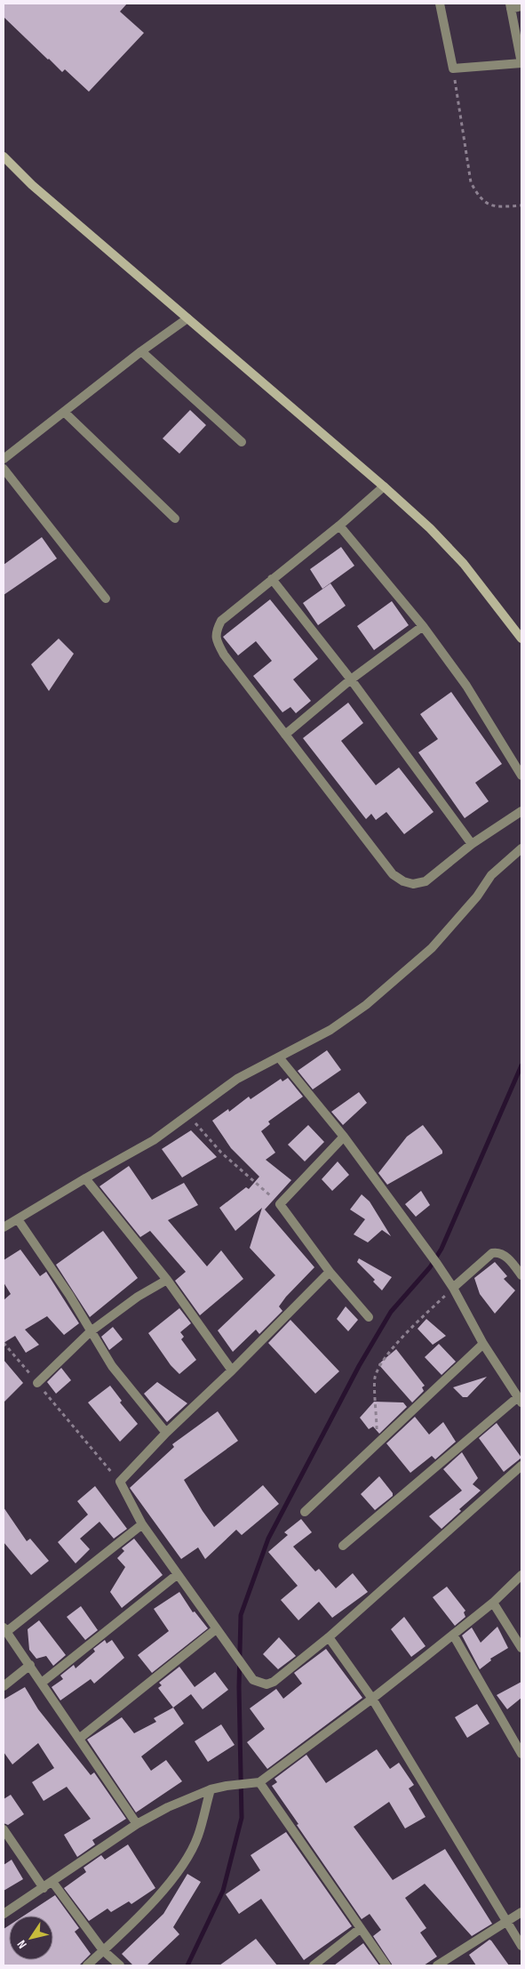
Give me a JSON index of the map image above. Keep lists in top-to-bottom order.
{
  "north": "bottom left"
}
